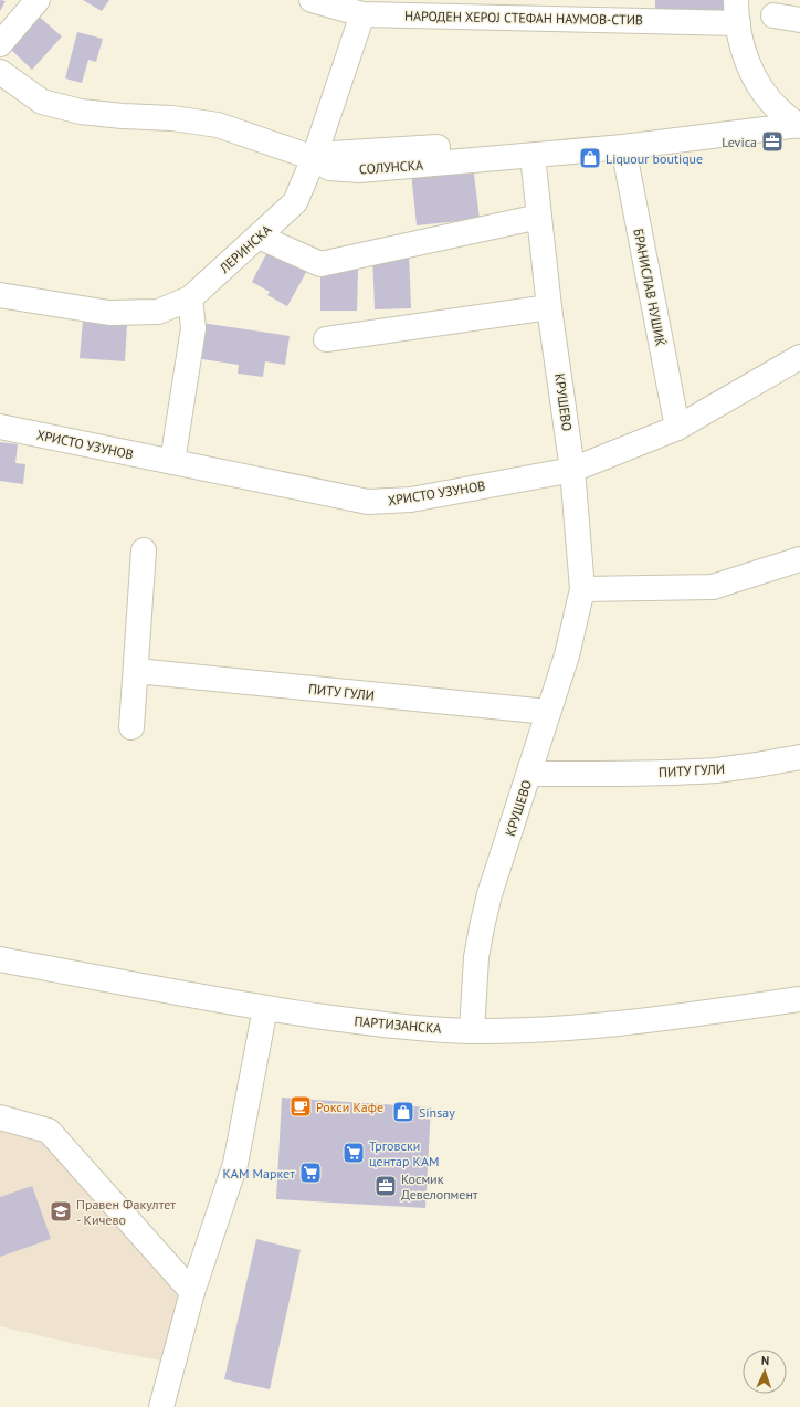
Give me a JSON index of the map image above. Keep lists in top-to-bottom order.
{
  "streets": {
    "street": [
      "НАРОДЕН ХЕРОЈ СТЕФАН НАУМОВ-СТИВ",
      "СОЛУНСКА",
      "ЛЕРИНСКА",
      "БРАНИСЛАВ НУШИЌ",
      "КРУШЕВО",
      "ХРИСТО УЗУНОВ",
      "ПИТУ ГУЛИ",
      "ПАРТИЗАНСКА"
    ]
  },
  "crossings": [
    ["НАРОДЕН ХЕРОЈ СТЕФАН НАУМОВ-СТИВ", "ЛЕРИНСКА"],
    ["СОЛУНСКА", "ЛЕРИНСКА"],
    ["СОЛУНСКА", "БРАНИСЛАВ НУШИЌ"],
    ["СОЛУНСКА", "КРУШЕВО"],
    ["БРАНИСЛАВ НУШИЌ", "ХРИСТО УЗУНОВ"],
    ["КРУШЕВО", "ХРИСТО УЗУНОВ"],
    ["КРУШЕВО", "ПИТУ ГУЛИ"],
    ["КРУШЕВО", "ПАРТИЗАНСКА"]
  ],
  "places": {
    "office": ["Levica", "Космик Девелопмент"],
    "shop": ["Liquour boutique", "Sinsay"],
    "cafe": ["Рокси Кафе"],
    "supermarket": ["Трговски центар КАМ", "КАМ Маркет"],
    "school or university": ["Правен Факултет - Кичево"]
  },
  "north": "top"
}
